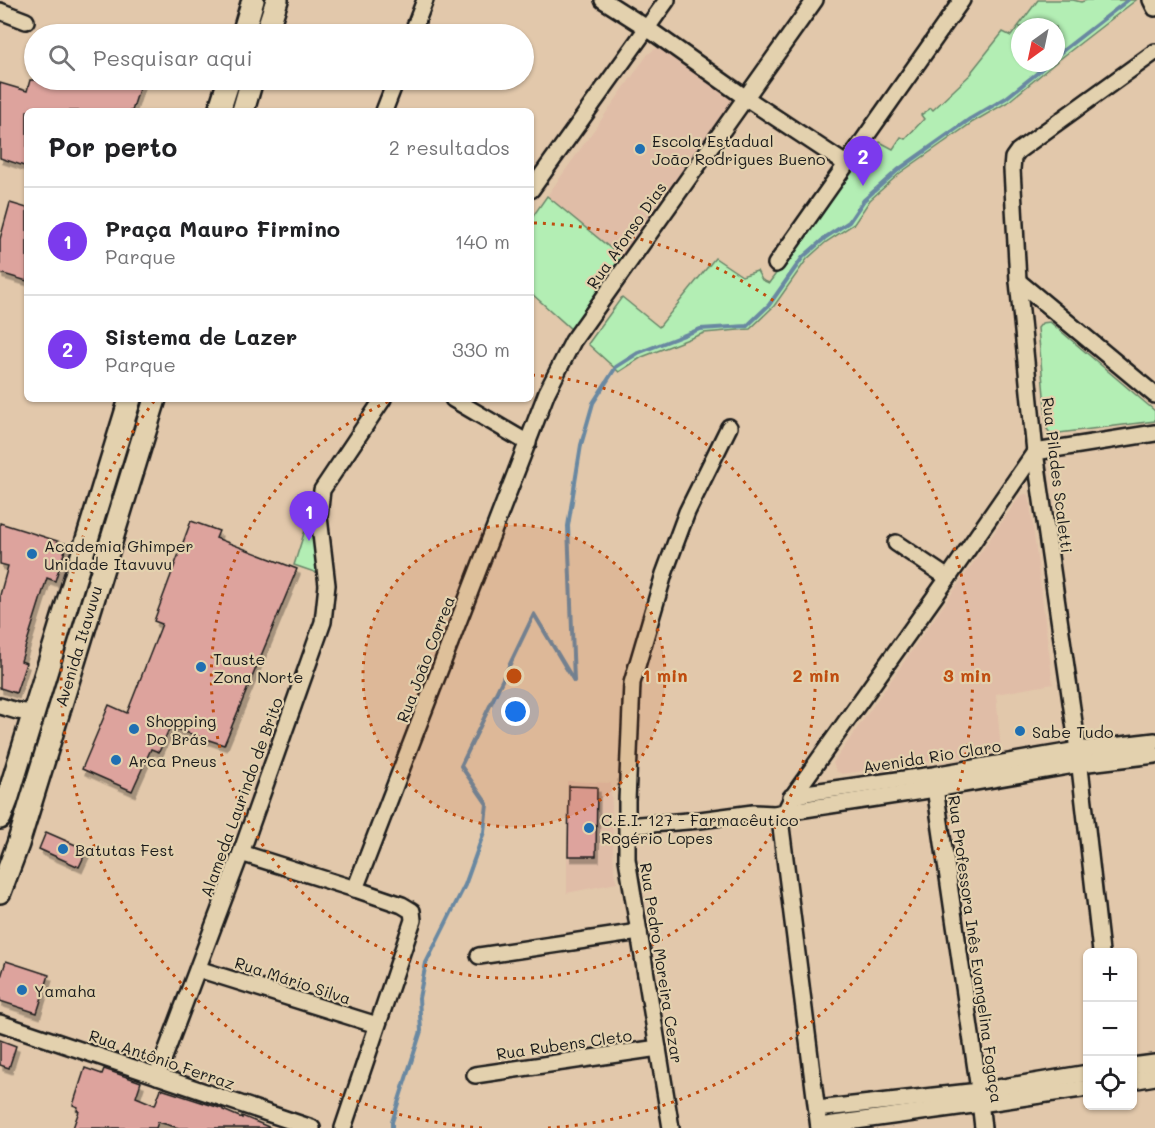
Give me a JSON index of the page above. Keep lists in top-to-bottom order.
{
  "streets": {
    "main road": ["Avenida Itavuvu"],
    "street": [
      "Rua Afonso Dias",
      "Rua Pilades Scaletti",
      "Rua João Correa",
      "Avenida Rio Claro",
      "Alameda Laurindo de Brito",
      "Rua Professora Inês Evangelina Fogaça",
      "Rua Pedro Moreira Cezar",
      "Rua Mário Silva",
      "Rua Rubens Cleto",
      "Rua Antônio Ferraz"
    ]
  },
  "crossings": [
    ["Rua Afonso Dias", "Rua João Correa"],
    ["Rua Pilades Scaletti", "Avenida Rio Claro"],
    ["Avenida Rio Claro", "Rua Professora Inês Evangelina Fogaça"],
    ["Avenida Rio Claro", "Rua Pedro Moreira Cezar"],
    ["Alameda Laurindo de Brito", "Rua Mário Silva"],
    ["Alameda Laurindo de Brito", "Rua Antônio Ferraz"],
    ["Rua Pedro Moreira Cezar", "Rua Rubens Cleto"]
  ],
  "places": [
    "Escola Estadual João Rodrigues Bueno",
    "Academia Ghimper Unidade Itavuvu",
    "Tauste Zona Norte",
    "Shopping Do Brás",
    "Sabe Tudo",
    "Arca Pneus",
    "C.E.I. 127 - Farmacêutico Rogério Lopes",
    "Batutas Fest",
    "Yamaha"
  ],
  "north": "bottom left",
  "page": {
    "search": "Pesquisar aqui",
    "heading": ["Por perto", "2 resultados"],
    "pins": ["2", "1"],
    "list": [
      {
        "mark": "1",
        "name": "Praça Mauro Firmino",
        "note": "Parque",
        "value": "140 m"
      },
      {
        "mark": "2",
        "name": "Sistema de Lazer",
        "note": "Parque",
        "value": "330 m"
      }
    ],
    "map_buttons": ["+", "−"]
  },
  "rings": ["1 min", "2 min", "3 min"]
}
